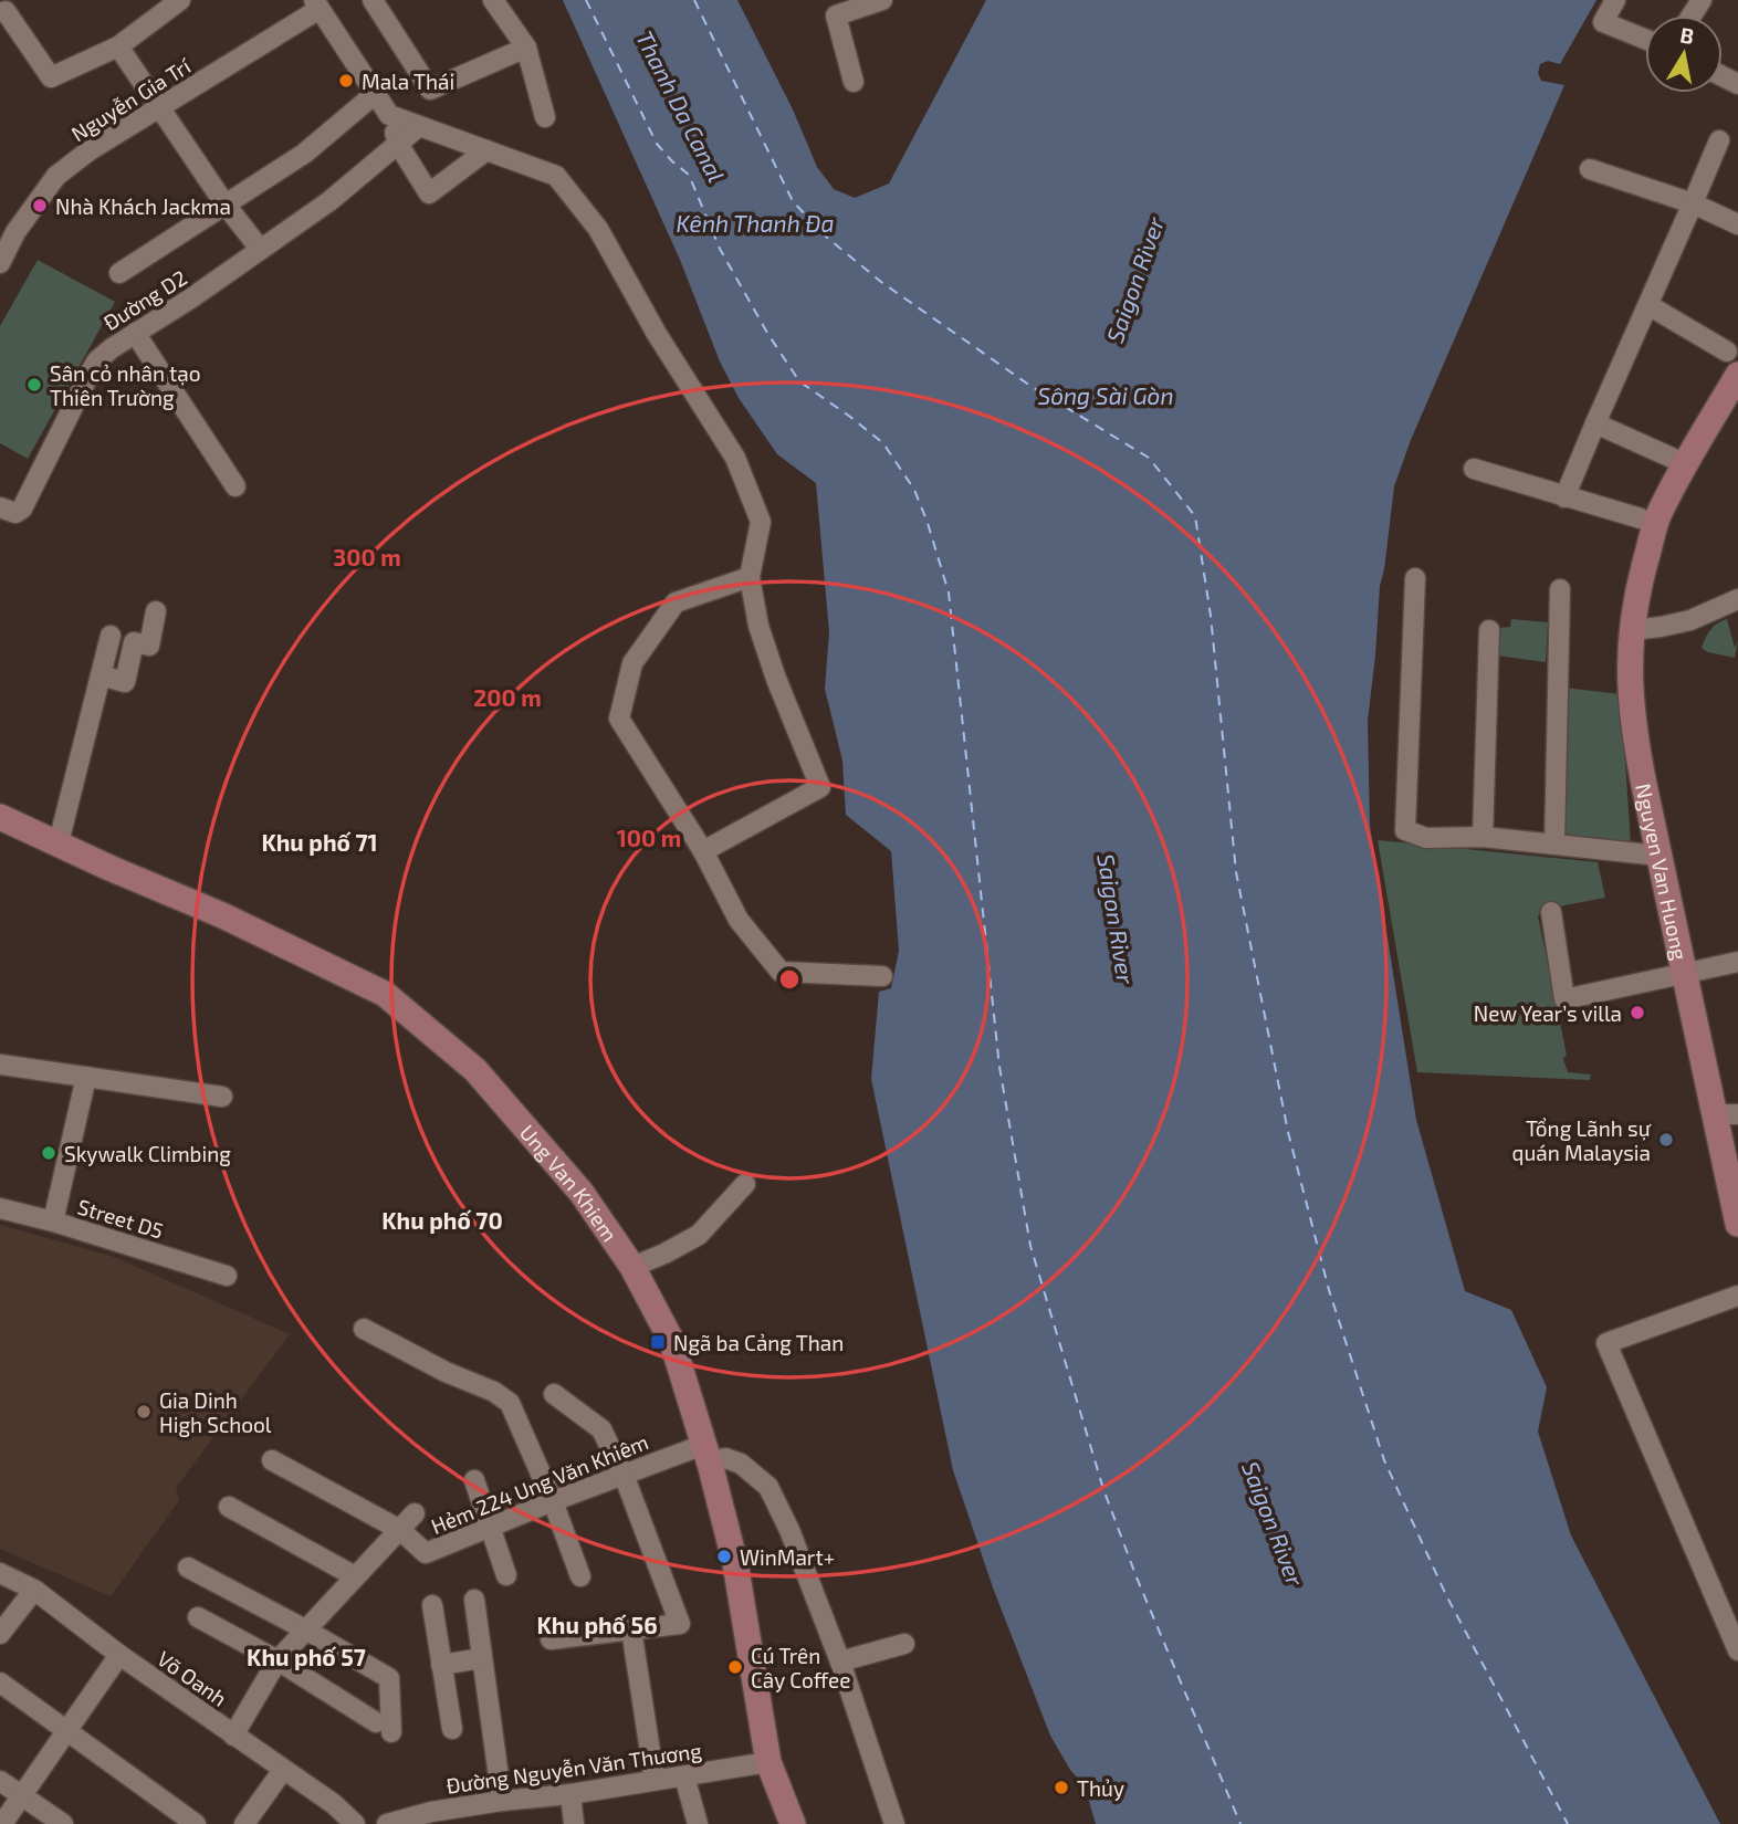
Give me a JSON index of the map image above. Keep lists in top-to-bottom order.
{
  "streets": {
    "main road": ["Nguyen Van Huong", "Ung Van Khiem"],
    "street": [
      "Nguyễn Gia Trí",
      "Đường D2",
      "Street D5",
      "Hẻm 224 Ung Văn Khiêm",
      "Võ Oanh",
      "Đường Nguyễn Văn Thương"
    ]
  },
  "crossings": [
    ["Ung Van Khiem", "Hẻm 224 Ung Văn Khiêm"],
    ["Ung Van Khiem", "Đường Nguyễn Văn Thương"]
  ],
  "districts": [
    "Khu phố 71",
    "Khu phố 70",
    "Khu phố 56",
    "Khu phố 57"
  ],
  "water": [
    "Thanh Da Canal",
    "Kênh Thanh Đa",
    "Saigon River",
    "Sông Sài Gòn"
  ],
  "places": {
    "other": [
      "Mala Thái",
      "Nhà Khách Jackma",
      "Sân cỏ nhân tạo Thiên Trường",
      "New Year’s villa",
      "Tổng Lãnh sự quán Malaysia",
      "Skywalk Climbing",
      "Gia Dinh High School",
      "WinMart+",
      "Cú Trên Cây Coffee",
      "Thủy"
    ],
    "transit": ["Ngã ba Cảng Than"]
  },
  "north": "top",
  "rings": ["300 m", "200 m", "100 m"]
}
